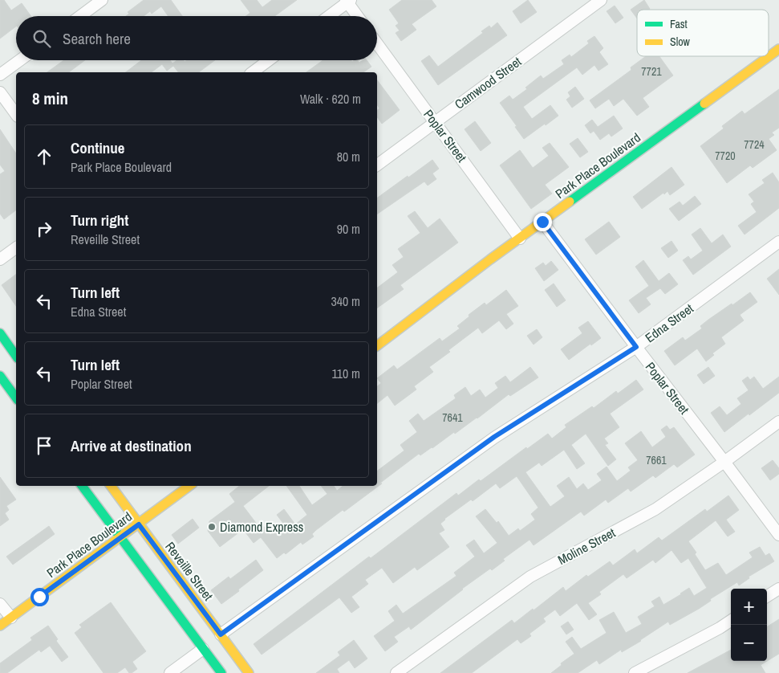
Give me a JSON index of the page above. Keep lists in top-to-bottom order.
{
  "streets": {
    "main road": ["Park Place Boulevard", "Reveille Street"],
    "street": [
      "Camwood Street",
      "Poplar Street",
      "Edna Street",
      "Moline Street"
    ]
  },
  "crossings": [
    ["Camwood Street", "Poplar Street"],
    ["Poplar Street", "Park Place Boulevard"],
    ["Poplar Street", "Edna Street"],
    ["Poplar Street", "Moline Street"],
    ["Park Place Boulevard", "Reveille Street"],
    ["Edna Street", "Reveille Street"]
  ],
  "places": ["Diamond Express"],
  "house_numbers": [
    "7721",
    "7724",
    "7720",
    "7641",
    "7661"
  ],
  "legend": ["Fast", "Slow"],
  "page": {
    "search": "Search here",
    "heading": ["8 min", "Walk · 620 m"],
    "list": [
      ["Continue", "Park Place Boulevard", "80 m"],
      ["Turn right", "Reveille Street", "90 m"],
      ["Turn left", "Edna Street", "340 m"],
      ["Turn left", "Poplar Street", "110 m"],
      "Arrive at destination"
    ],
    "map_buttons": ["+", "−"]
  }
}
